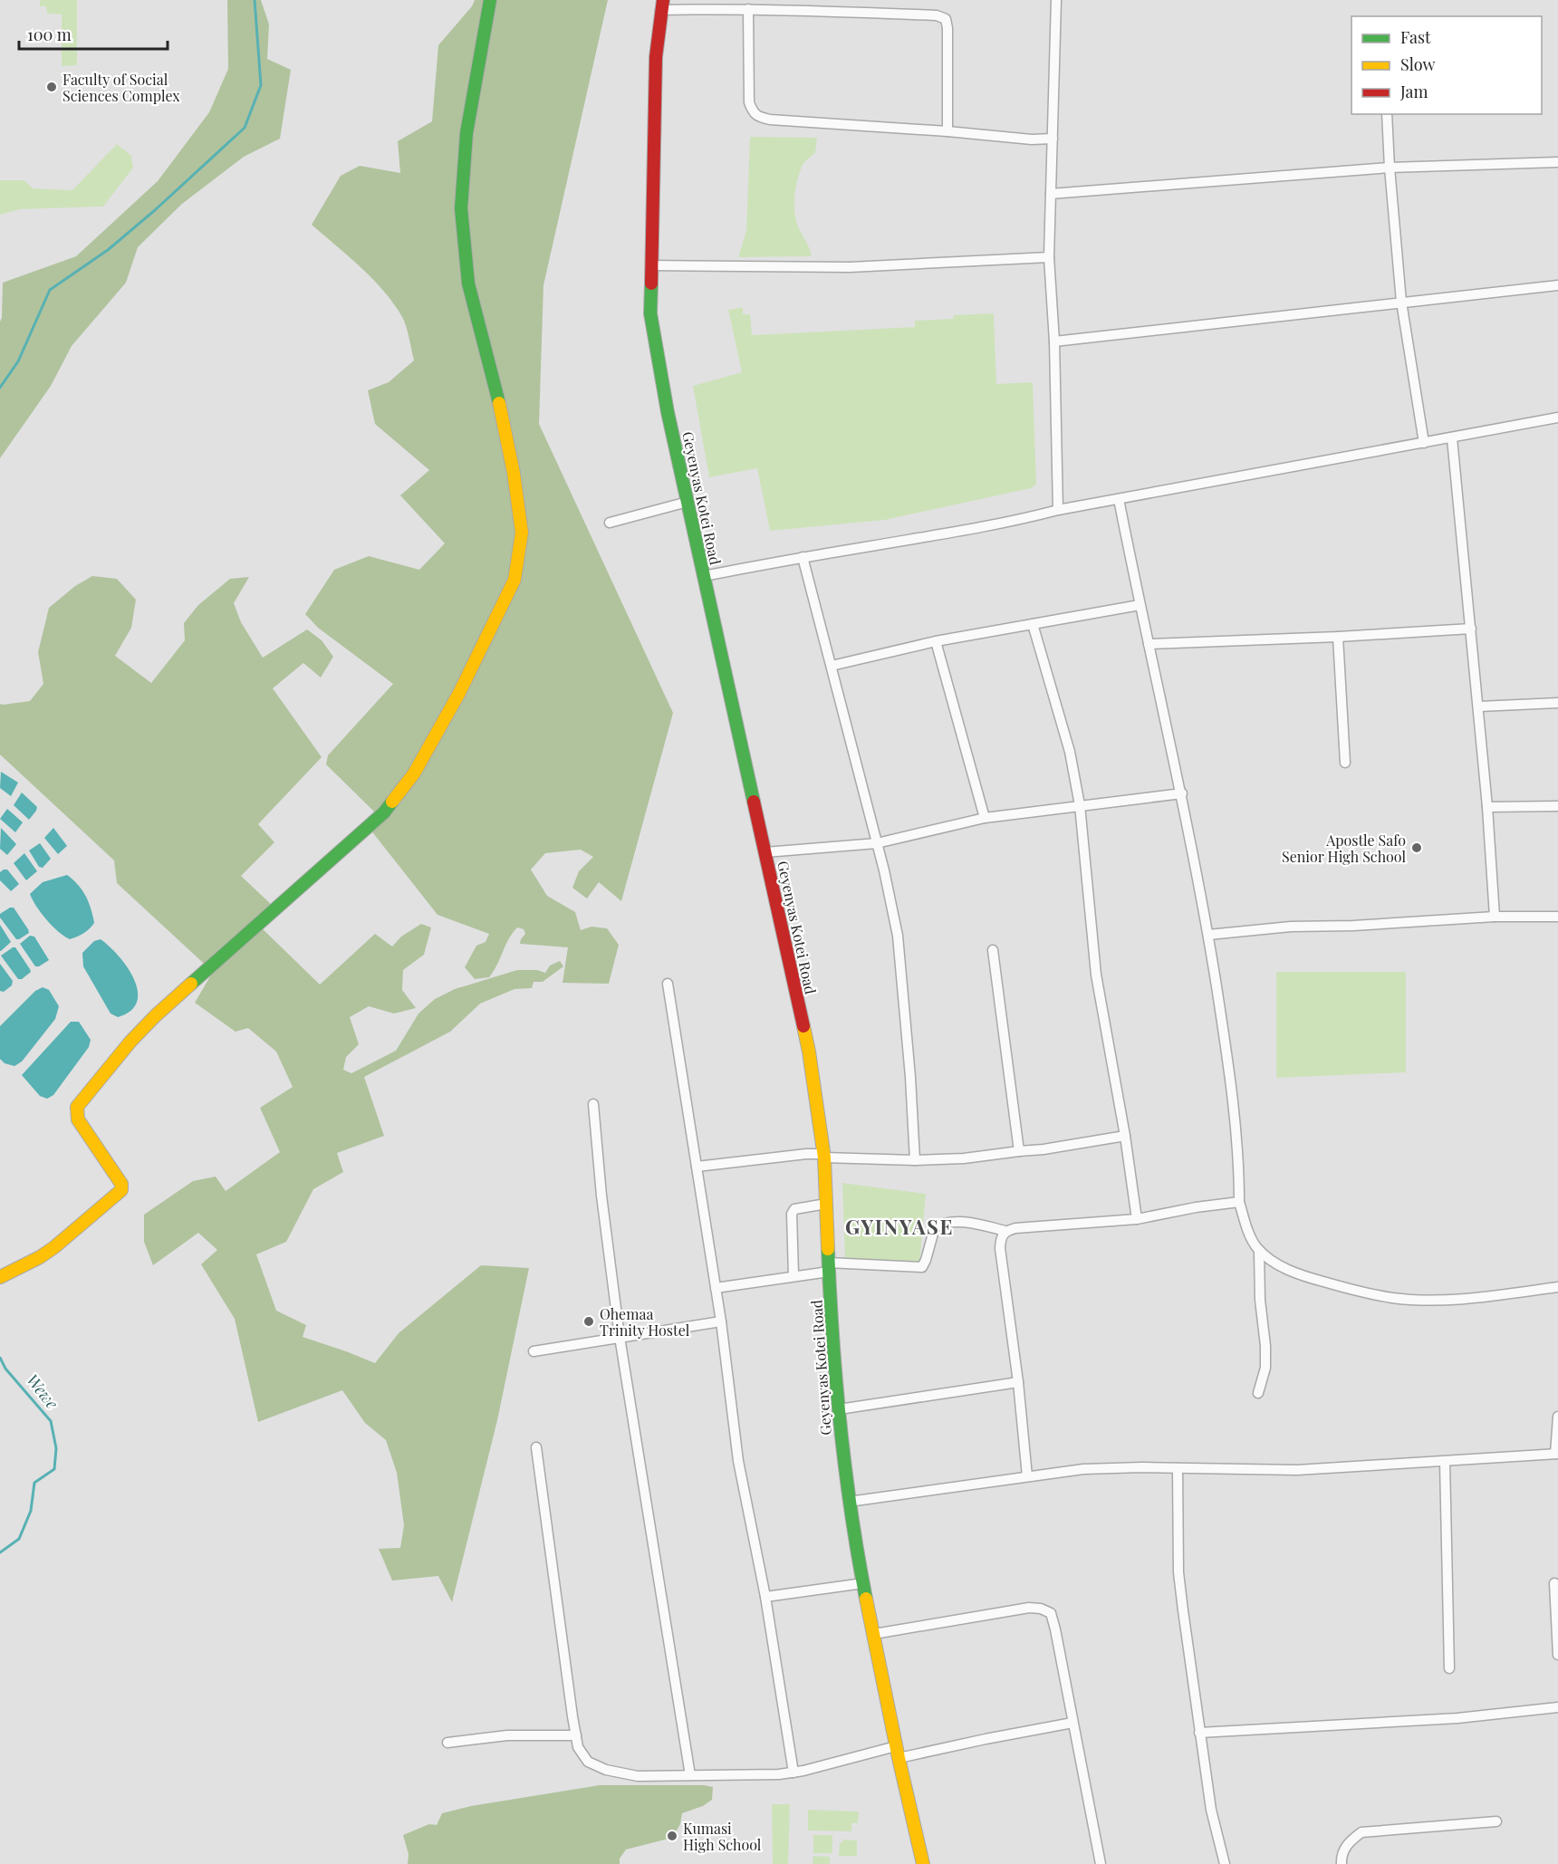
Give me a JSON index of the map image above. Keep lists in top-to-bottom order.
{
  "streets": {
    "street": ["Geyenyas Kotei Road"]
  },
  "districts": ["GYINYASE"],
  "water": ["Wewe"],
  "places": [
    "Faculty of Social Sciences Complex",
    "Apostle Safo Senior High School",
    "Ohemaa Trinity Hostel",
    "Kumasi High School"
  ],
  "legend": ["Fast", "Slow", "Jam"],
  "scale_bar": "100 m"
}
